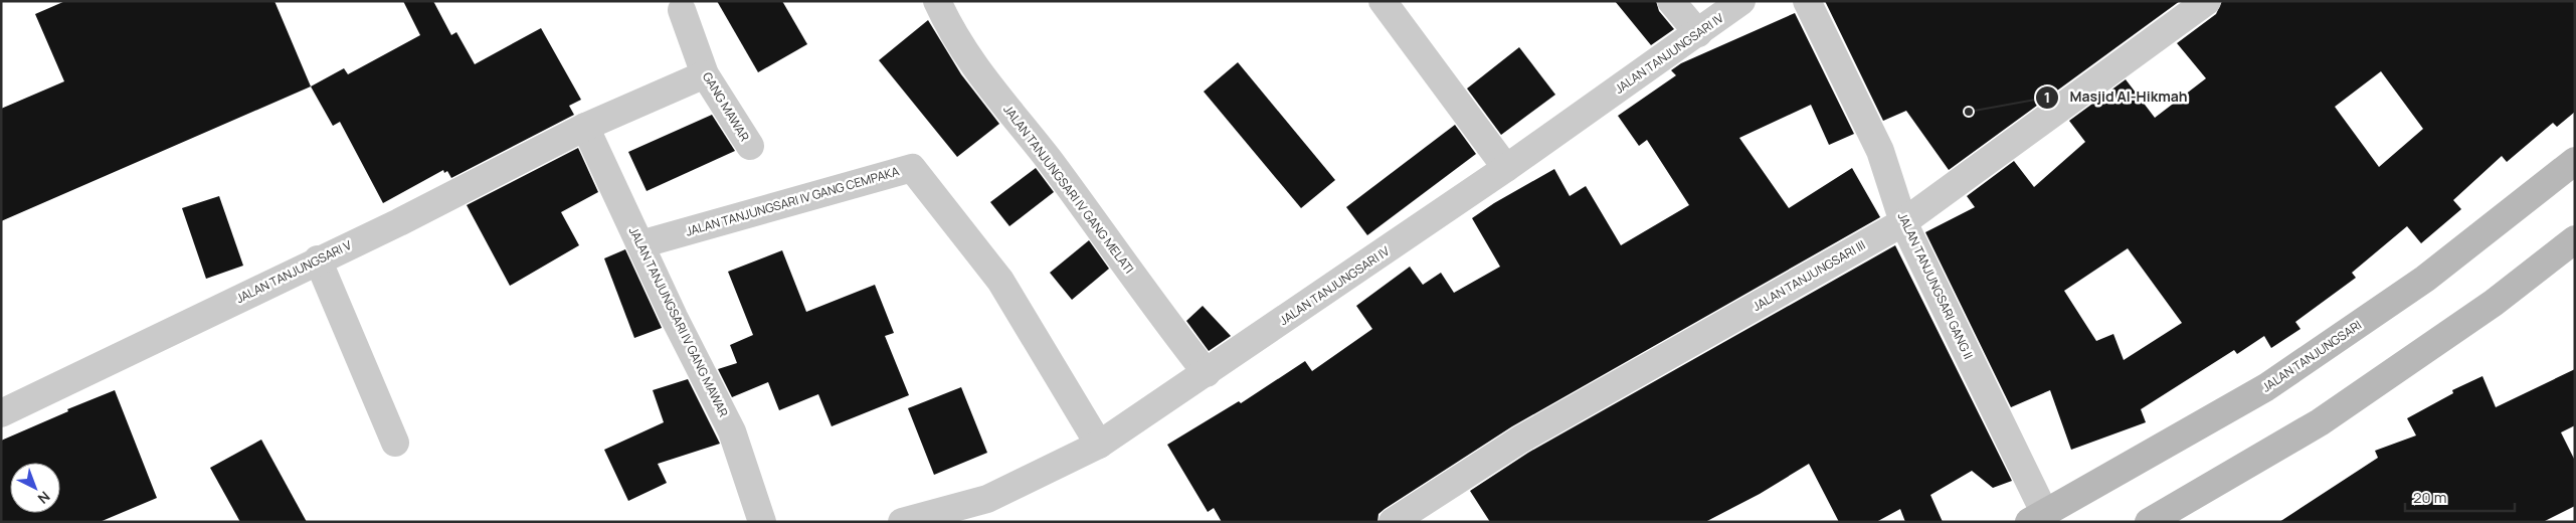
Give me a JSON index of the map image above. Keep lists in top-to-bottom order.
{
  "streets": {
    "main road": ["JALAN TANJUNGSARI"],
    "street": [
      "JALAN TANJUNGSARI IV",
      "GANG MAWAR",
      "JALAN TANJUNGSARI IV GANG MELATI",
      "JALAN TANJUNGSARI IV GANG CEMPAKA",
      "JALAN TANJUNGSARI V",
      "JALAN TANJUNGSARI III",
      "JALAN TANJUNGSARI GANG II",
      "JALAN TANJUNGSARI IV GANG MAWAR"
    ]
  },
  "crossings": [
    ["JALAN TANJUNGSARI IV", "JALAN TANJUNGSARI IV GANG MELATI"],
    ["JALAN TANJUNGSARI IV", "JALAN TANJUNGSARI IV GANG CEMPAKA"],
    ["GANG MAWAR", "JALAN TANJUNGSARI V"],
    ["JALAN TANJUNGSARI IV GANG CEMPAKA", "JALAN TANJUNGSARI IV GANG MAWAR"],
    ["JALAN TANJUNGSARI V", "JALAN TANJUNGSARI IV GANG MAWAR"],
    ["JALAN TANJUNGSARI III", "JALAN TANJUNGSARI GANG II"],
    ["JALAN TANJUNGSARI GANG II", "JALAN TANJUNGSARI"]
  ],
  "places": ["Masjid Al-Hikmah"],
  "scale_bar": "20 m",
  "north": "bottom right"
}
